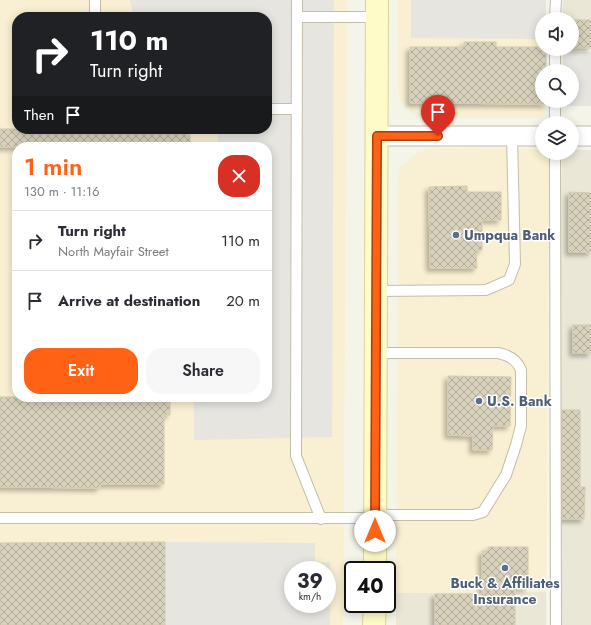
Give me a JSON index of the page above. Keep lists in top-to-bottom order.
{
  "places": ["Umpqua Bank", "U.S. Bank", "Buck & Affiliates Insurance"],
  "page": {
    "turn": ["110 m", "Turn right"],
    "then": "Then",
    "heading": ["1 min", "130 m · 11:16"],
    "list": [
      {
        "name": "Turn right",
        "note": "North Mayfair Street",
        "value": "110 m"
      },
      {
        "name": "Arrive at destination",
        "value": "20 m"
      }
    ],
    "buttons": ["Exit", "Share"],
    "speed": "39 km/h",
    "limit": "40"
  }
}
